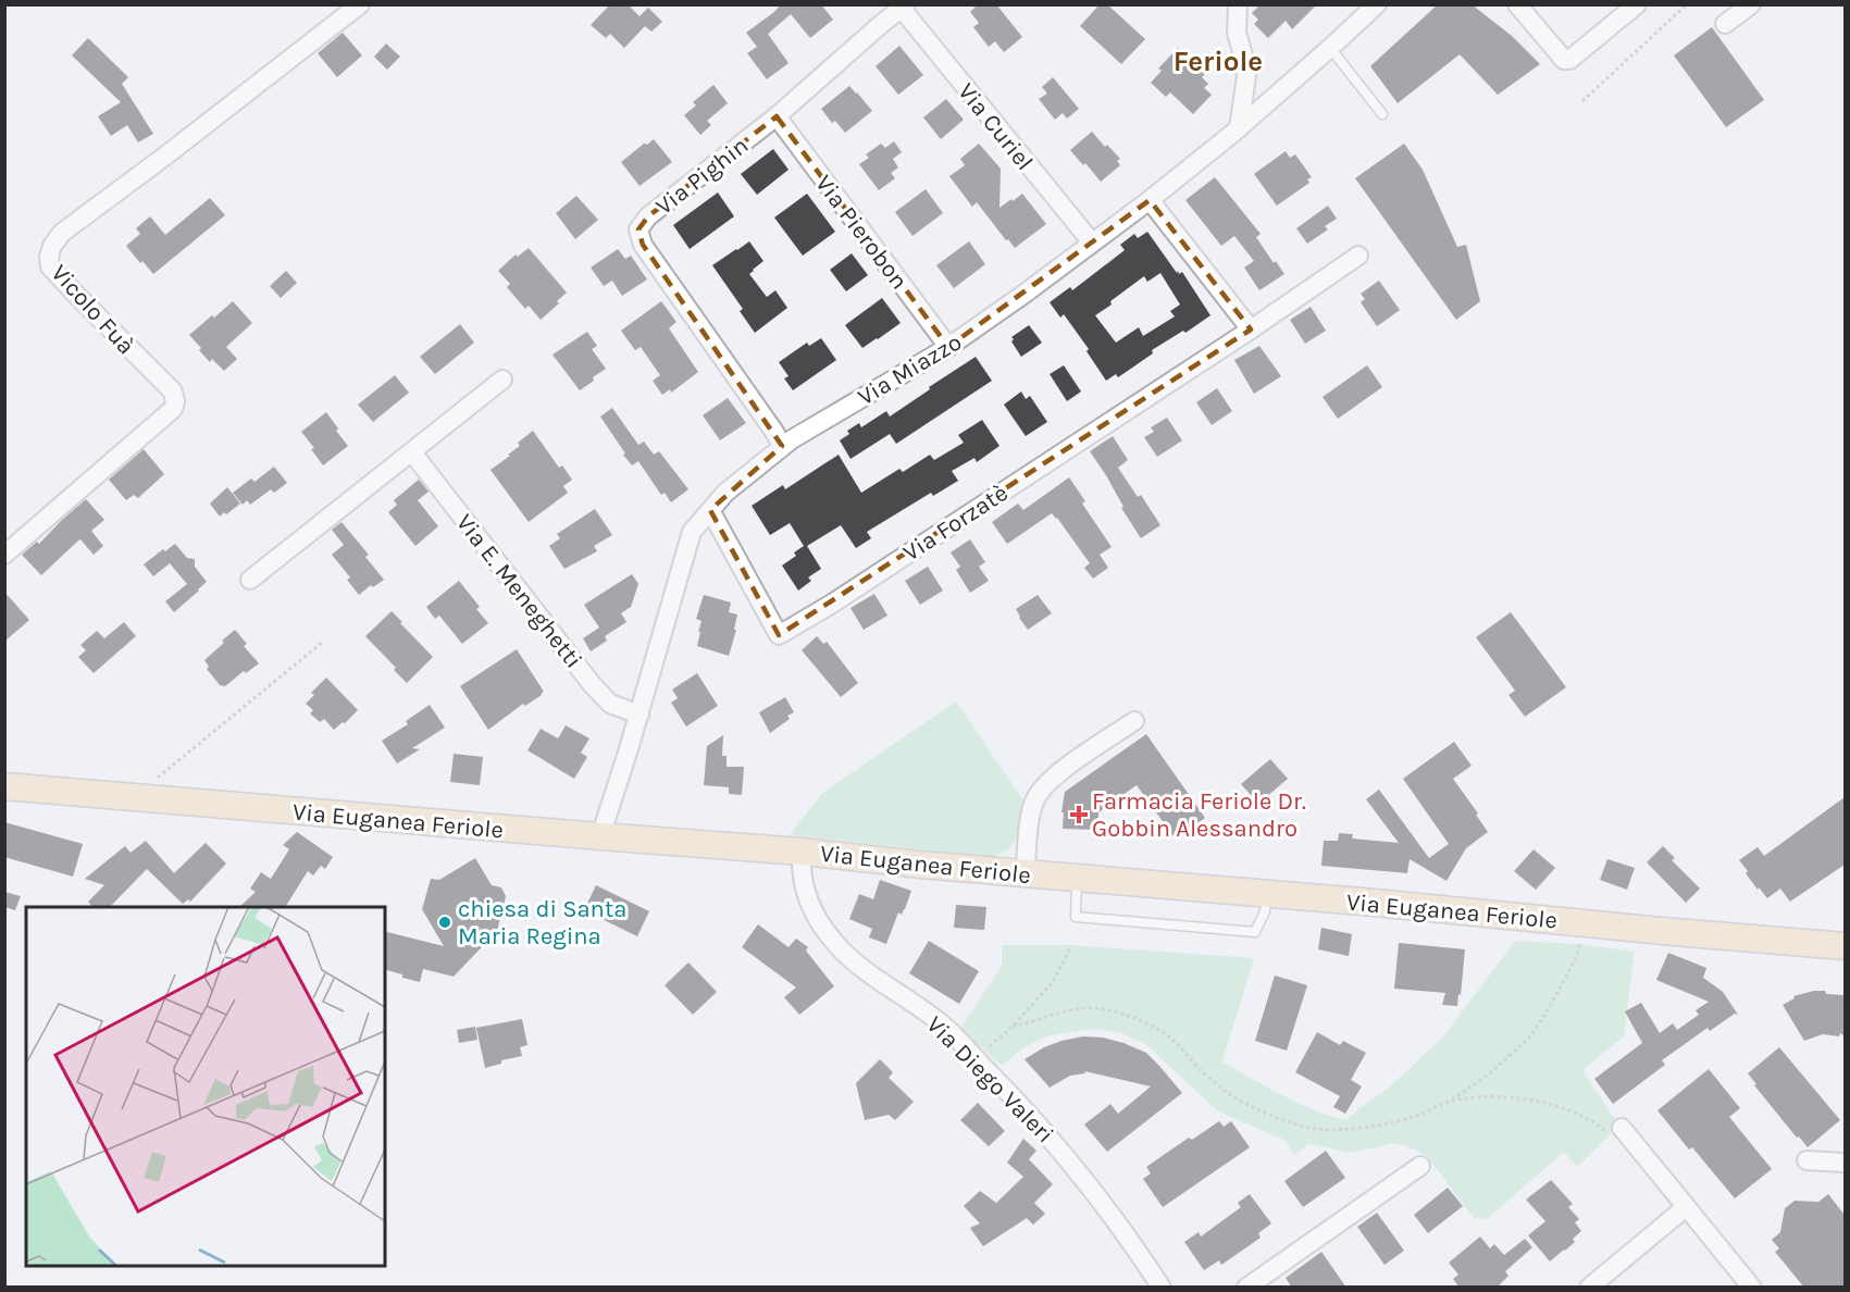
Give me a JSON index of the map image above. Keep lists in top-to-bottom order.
{
  "streets": {
    "main road": ["Via Euganea Feriole"],
    "street": [
      "Via Curiel",
      "Via Pighin",
      "Via Pierobon",
      "Vicolo Fuà",
      "Via Miazzo",
      "Via Forzatè",
      "Via E. Meneghetti",
      "Via Diego Valeri"
    ]
  },
  "crossings": [
    ["Via Curiel", "Via Pighin"],
    ["Via Curiel", "Via Miazzo"],
    ["Via Pighin", "Via Pierobon"],
    ["Via Pighin", "Via Miazzo"],
    ["Via Pierobon", "Via Miazzo"],
    ["Via Miazzo", "Via Forzatè"],
    ["Via Miazzo", "Via E. Meneghetti"],
    ["Via Miazzo", "Via Euganea Feriole"],
    ["Via Euganea Feriole", "Via Diego Valeri"]
  ],
  "districts": ["Feriole"],
  "places": {
    "health": ["Farmacia Feriole Dr. Gobbin Alessandro"],
    "other": ["chiesa di Santa Maria Regina"]
  }
}
